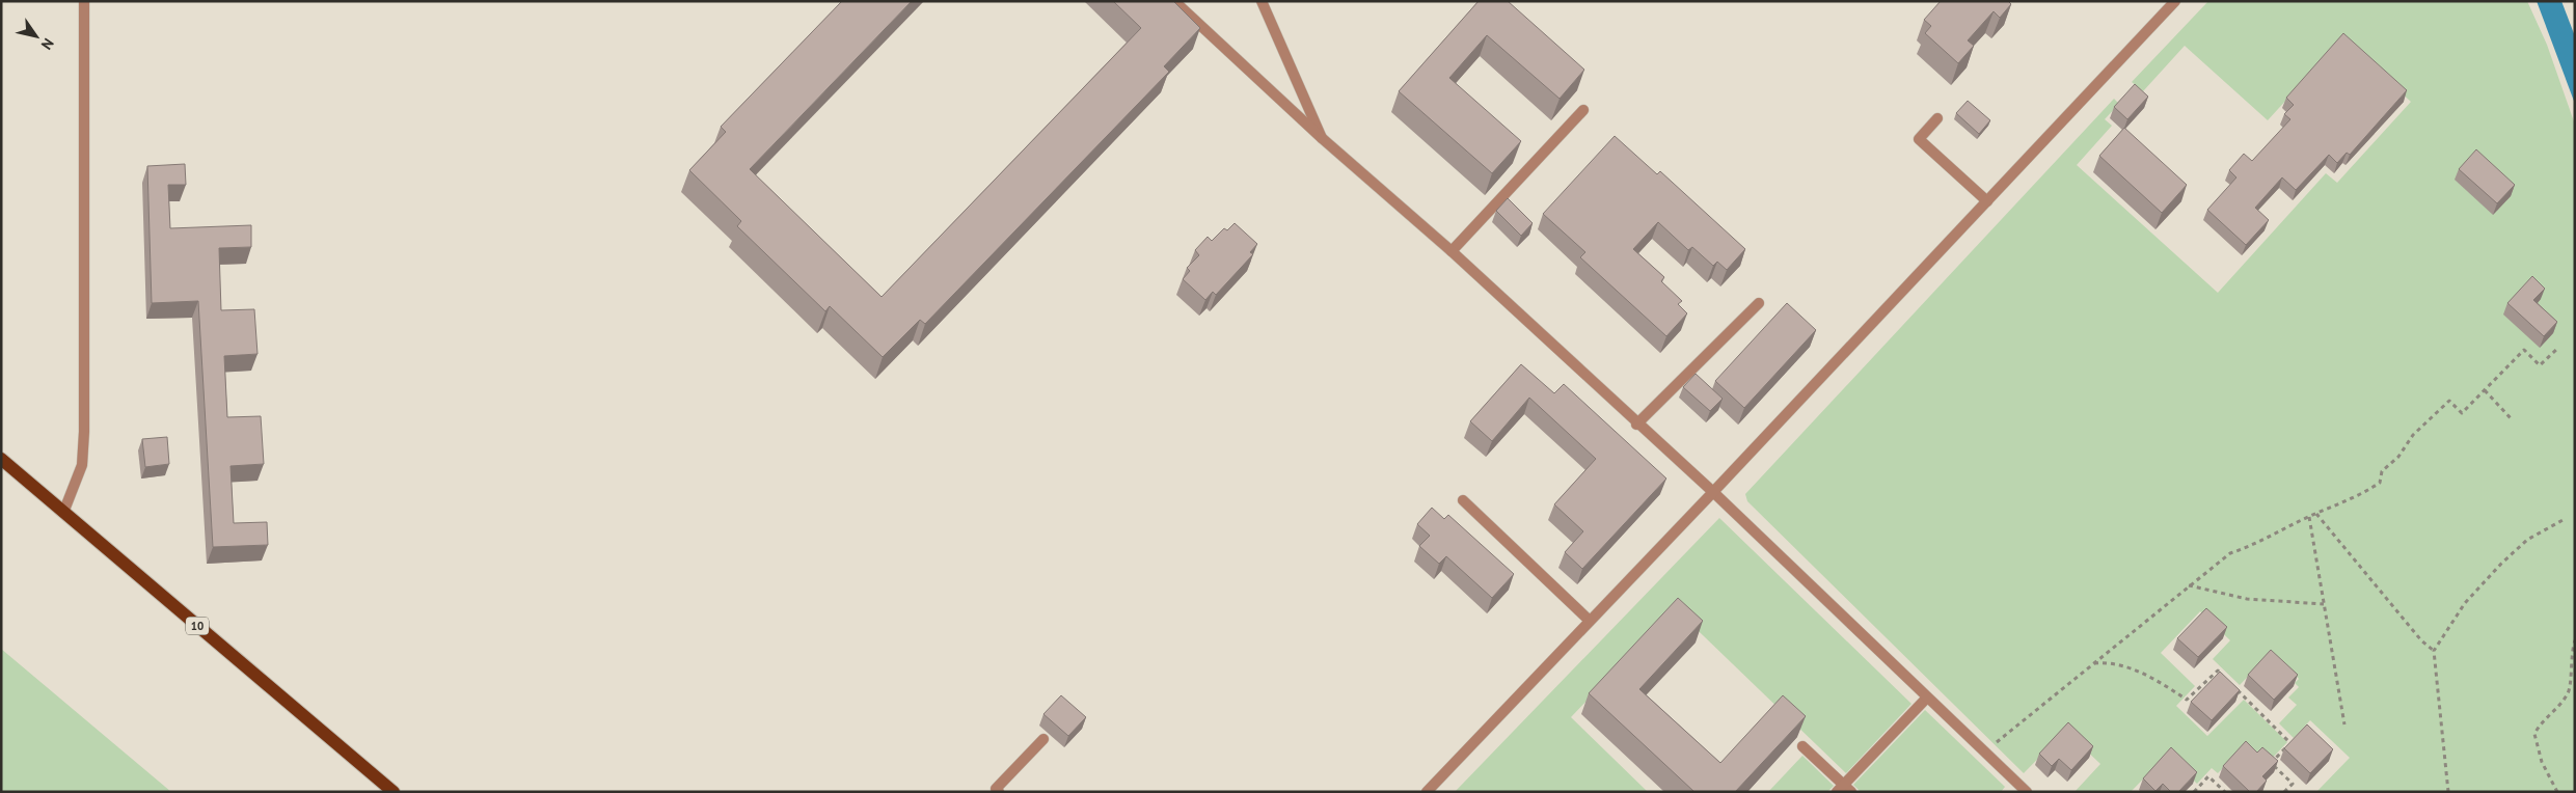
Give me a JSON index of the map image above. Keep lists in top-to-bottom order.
{
  "streets": {
    "main road": ["10"]
  },
  "north": "bottom right"
}
